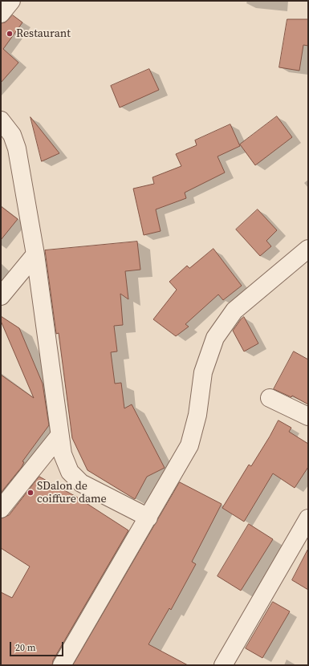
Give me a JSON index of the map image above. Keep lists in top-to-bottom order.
{
  "places": ["Restaurant", "SDalon de coiffure dame"],
  "scale_bar": "20 m"
}
